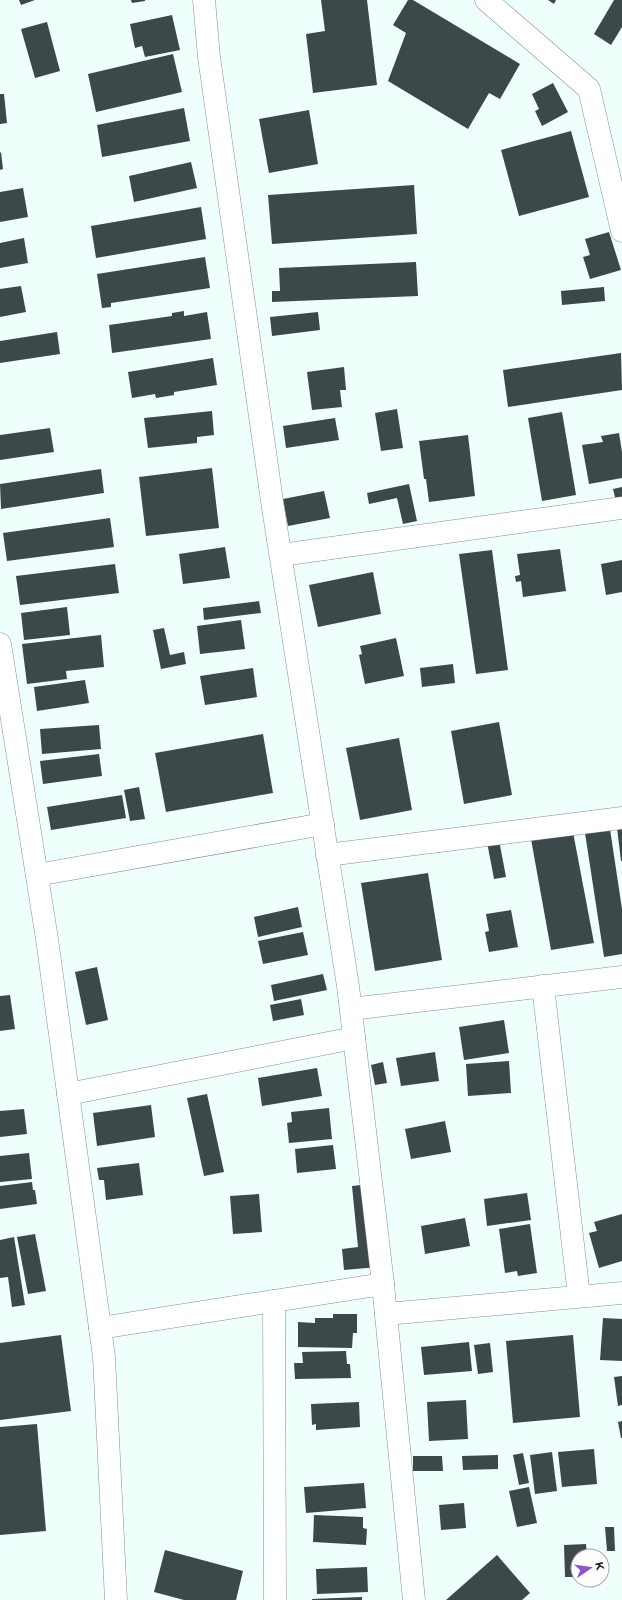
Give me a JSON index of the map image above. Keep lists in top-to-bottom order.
{
  "north": "right"
}
